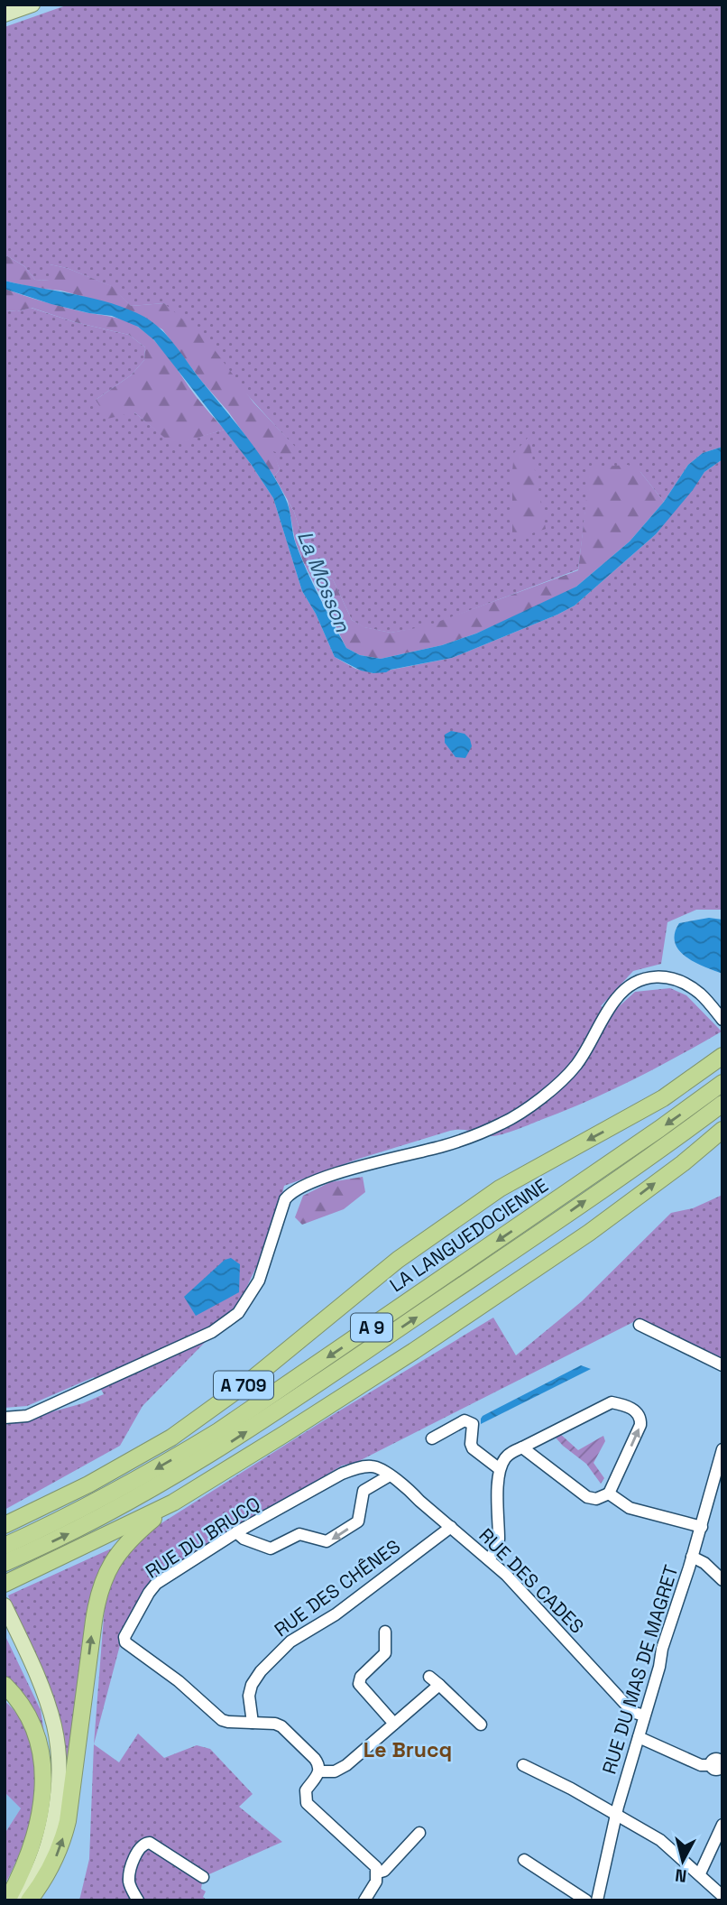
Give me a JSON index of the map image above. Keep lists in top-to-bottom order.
{
  "streets": {
    "highway": ["LA LANGUEDOCIENNE", "A 9", "A 709"],
    "street": [
      "RUE DU BRUCQ",
      "RUE DES CADES",
      "RUE DES CHÊNES",
      "RUE DU MAS DE MAGRET"
    ]
  },
  "crossings": [
    ["RUE DU BRUCQ", "RUE DES CADES"],
    ["RUE DU BRUCQ", "RUE DES CHÊNES"],
    ["RUE DES CADES", "RUE DES CHÊNES"],
    ["RUE DES CADES", "RUE DU MAS DE MAGRET"]
  ],
  "districts": ["Le Brucq"],
  "water": ["La Mosson"],
  "north": "bottom"
}
